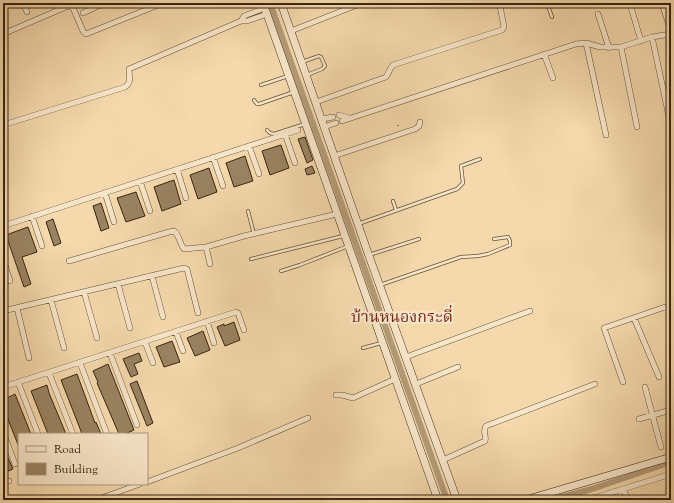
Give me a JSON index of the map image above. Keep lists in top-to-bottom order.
{
  "districts": ["บ้านหนองกระดี่"],
  "legend": ["Road", "Building"]
}
